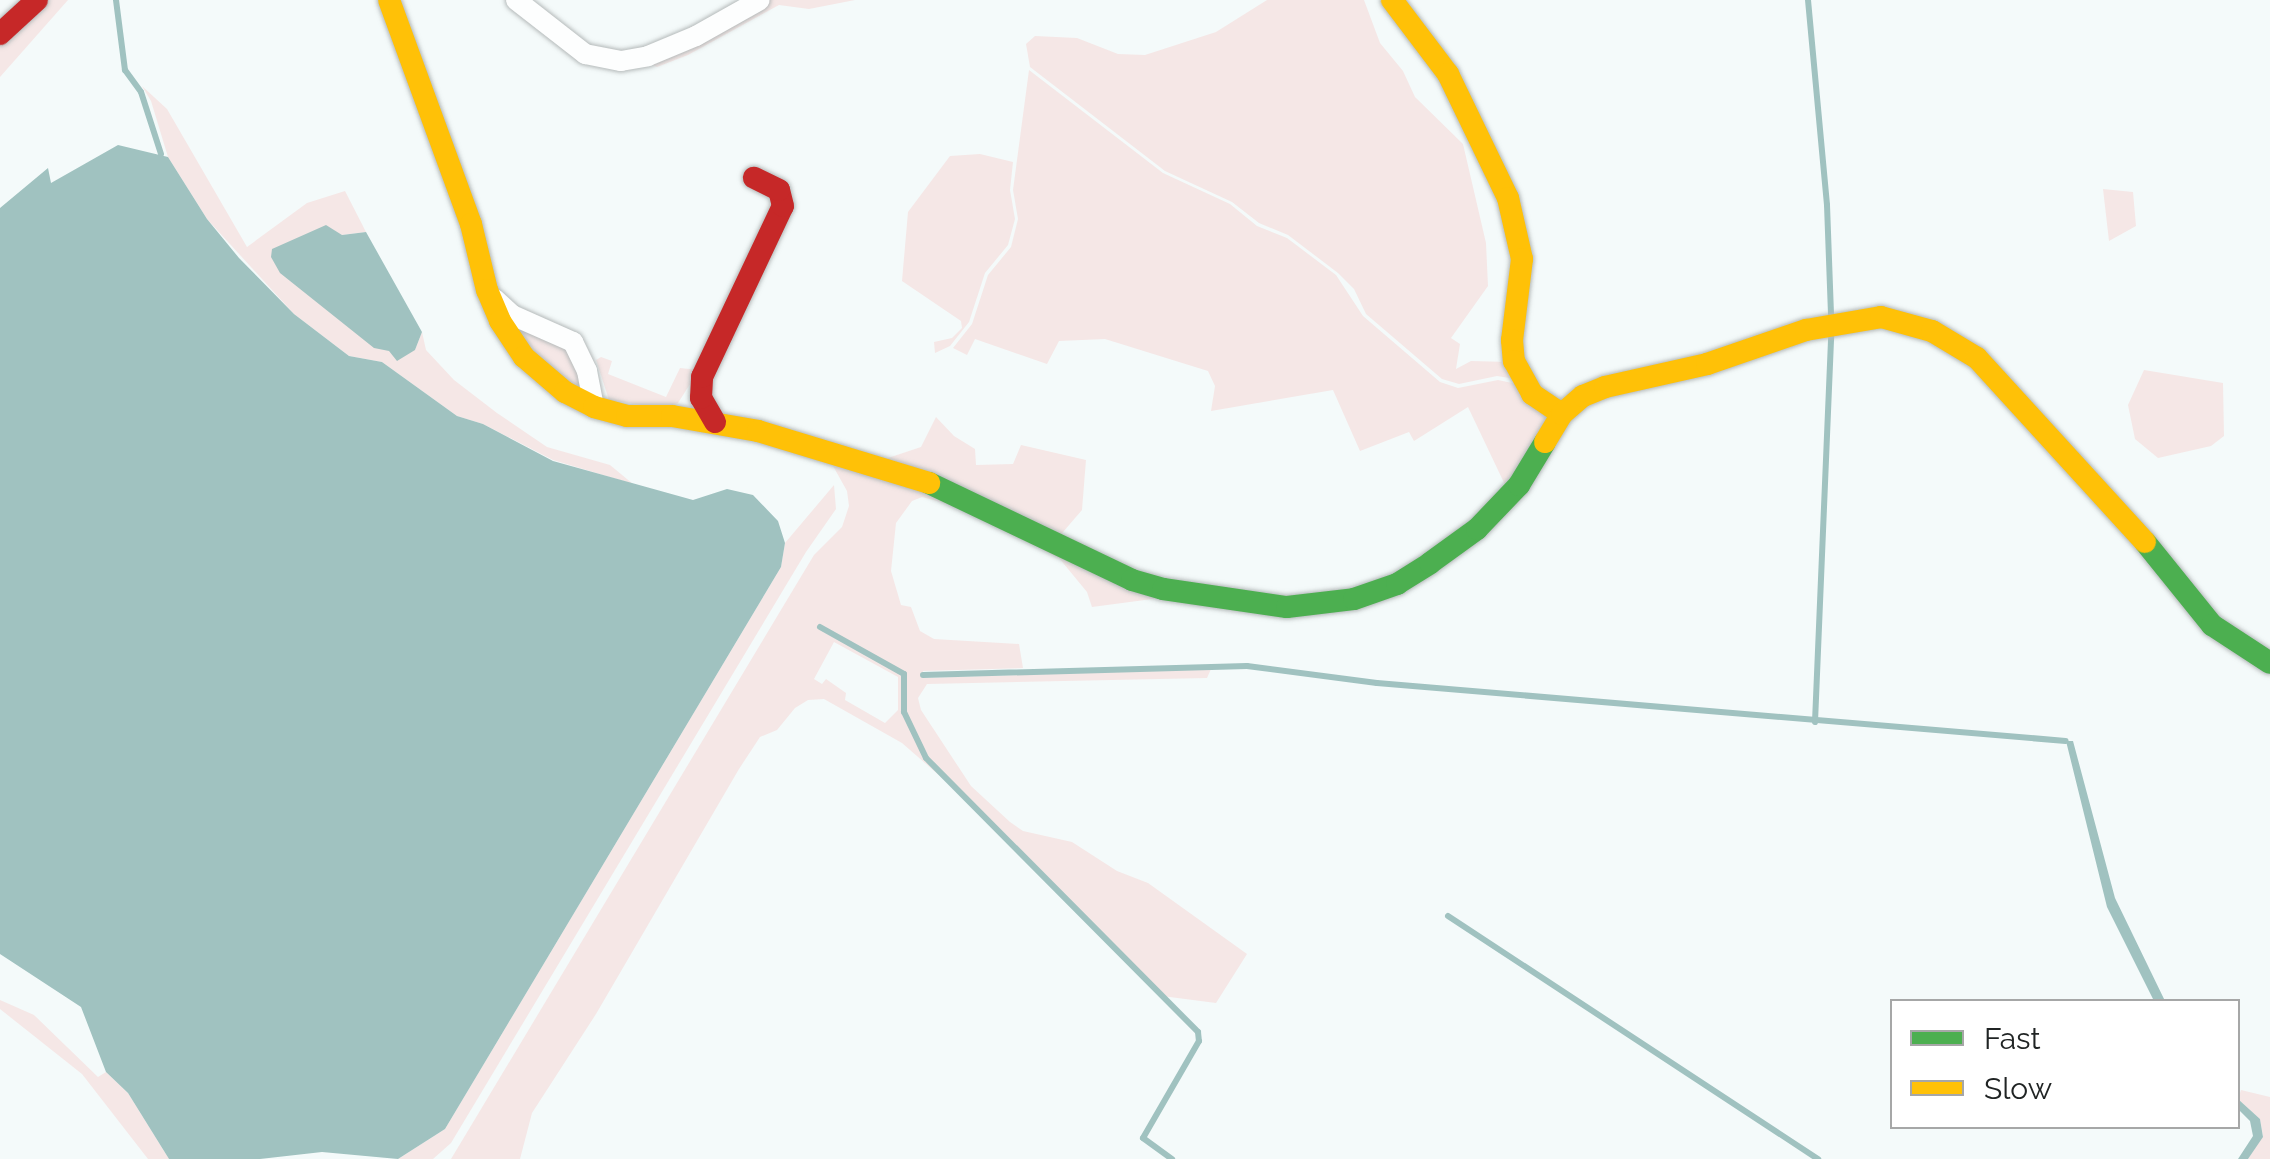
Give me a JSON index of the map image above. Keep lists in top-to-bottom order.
{
  "legend": ["Fast", "Slow"]
}
